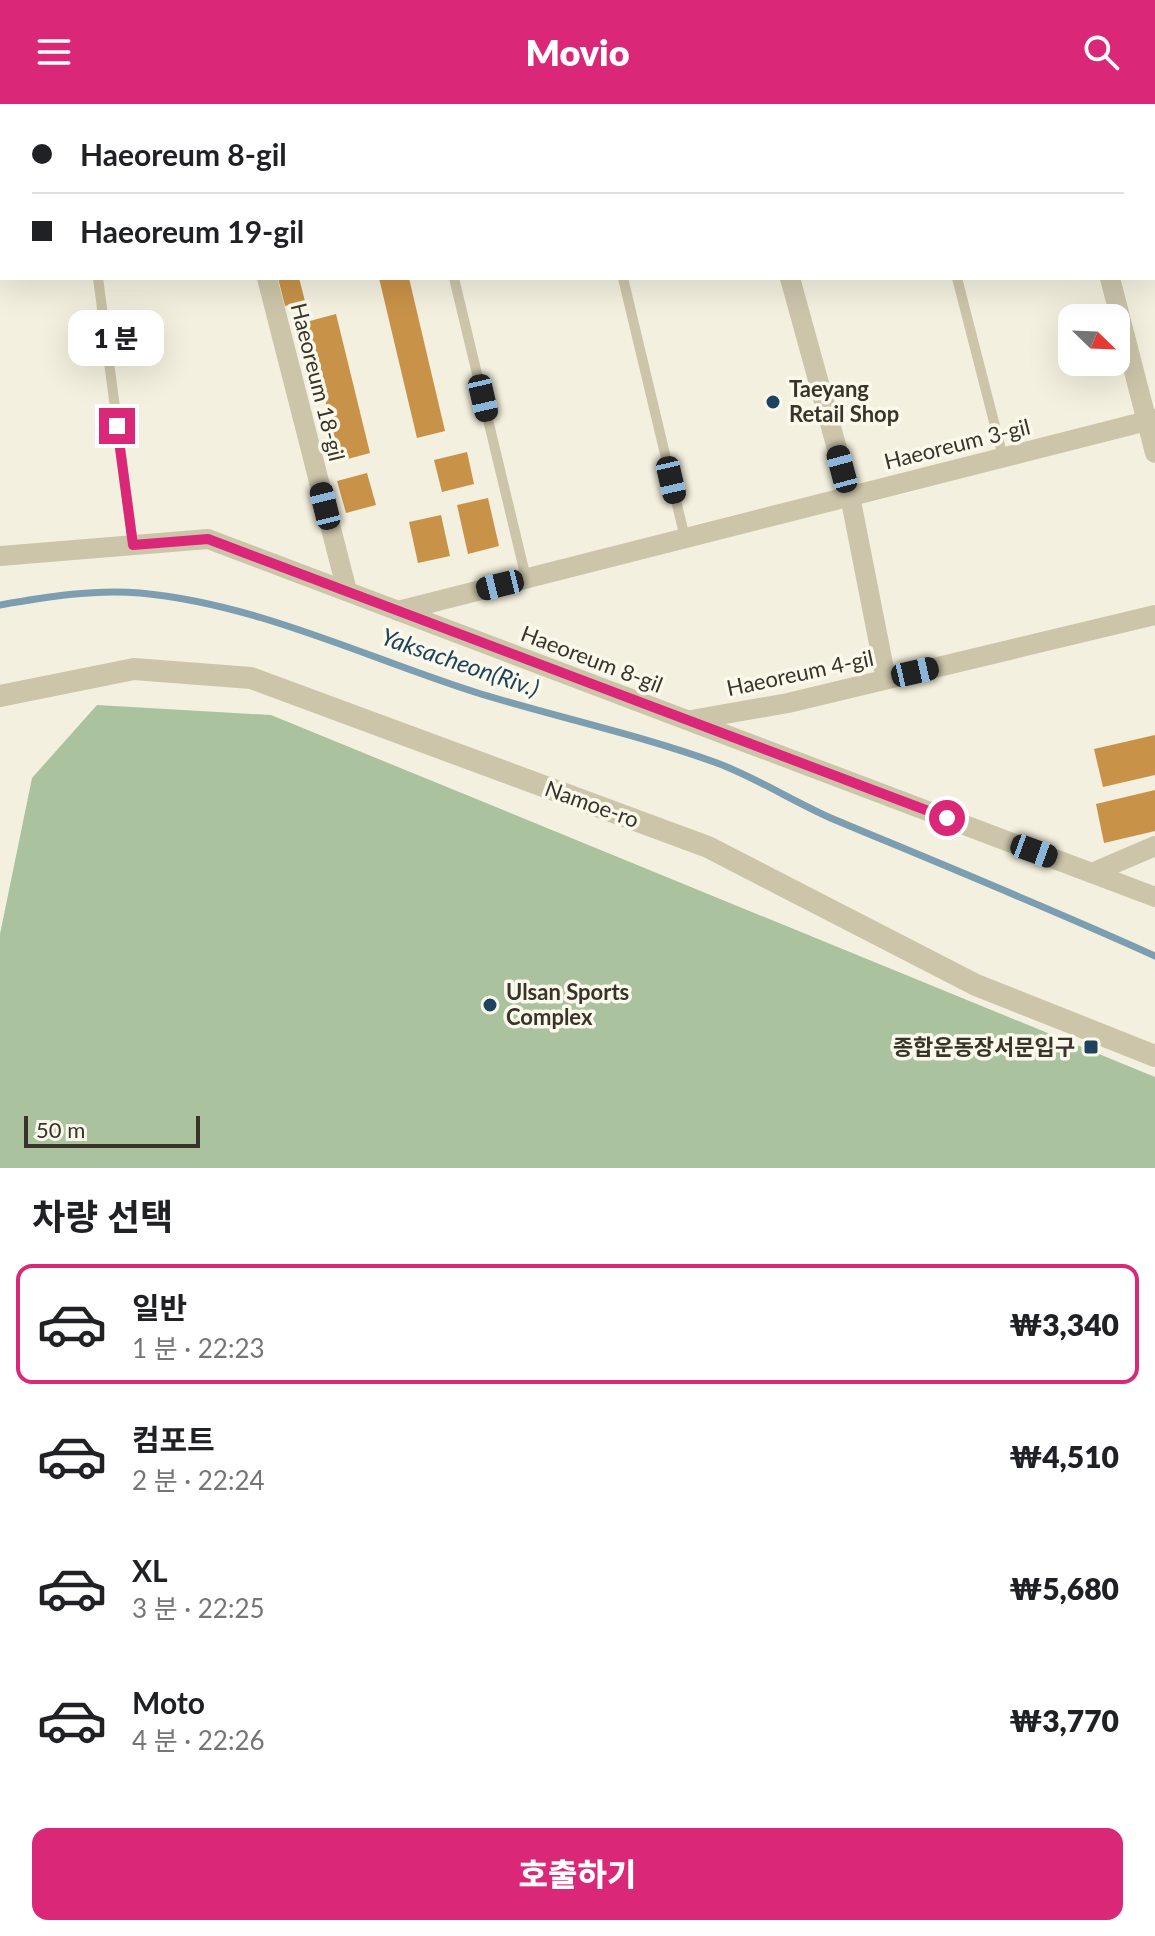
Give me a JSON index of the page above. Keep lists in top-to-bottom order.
{
  "streets": {
    "street": [
      "Haeoreum 18-gil",
      "Haeoreum 3-gil",
      "Haeoreum 8-gil",
      "Haeoreum 4-gil",
      "Namoe-ro"
    ]
  },
  "crossings": [
    ["Haeoreum 18-gil", "Haeoreum 8-gil"],
    ["Haeoreum 3-gil", "Haeoreum 8-gil"],
    ["Haeoreum 8-gil", "Haeoreum 4-gil"]
  ],
  "water": ["Yaksacheon(Riv.)"],
  "places": {
    "other": ["Taeyang Retail Shop", "Ulsan Sports Complex"],
    "transit": ["종합운동장서문입구"]
  },
  "scale_bar": "50 m",
  "north": "bottom right",
  "page": {
    "header": "Movio",
    "banner": ["Haeoreum 8-gil", "Haeoreum 19-gil"],
    "bubble": "1 분",
    "scale": "50 m",
    "heading": "차량 선택",
    "list": [
      {
        "name": "일반",
        "note": "1 분 · 22:23",
        "value": "₩3,340"
      },
      {
        "name": "컴포트",
        "note": "2 분 · 22:24",
        "value": "₩4,510"
      },
      {
        "name": "XL",
        "note": "3 분 · 22:25",
        "value": "₩5,680"
      },
      {
        "name": "Moto",
        "note": "4 분 · 22:26",
        "value": "₩3,770"
      }
    ],
    "buttons": "호출하기"
  }
}
